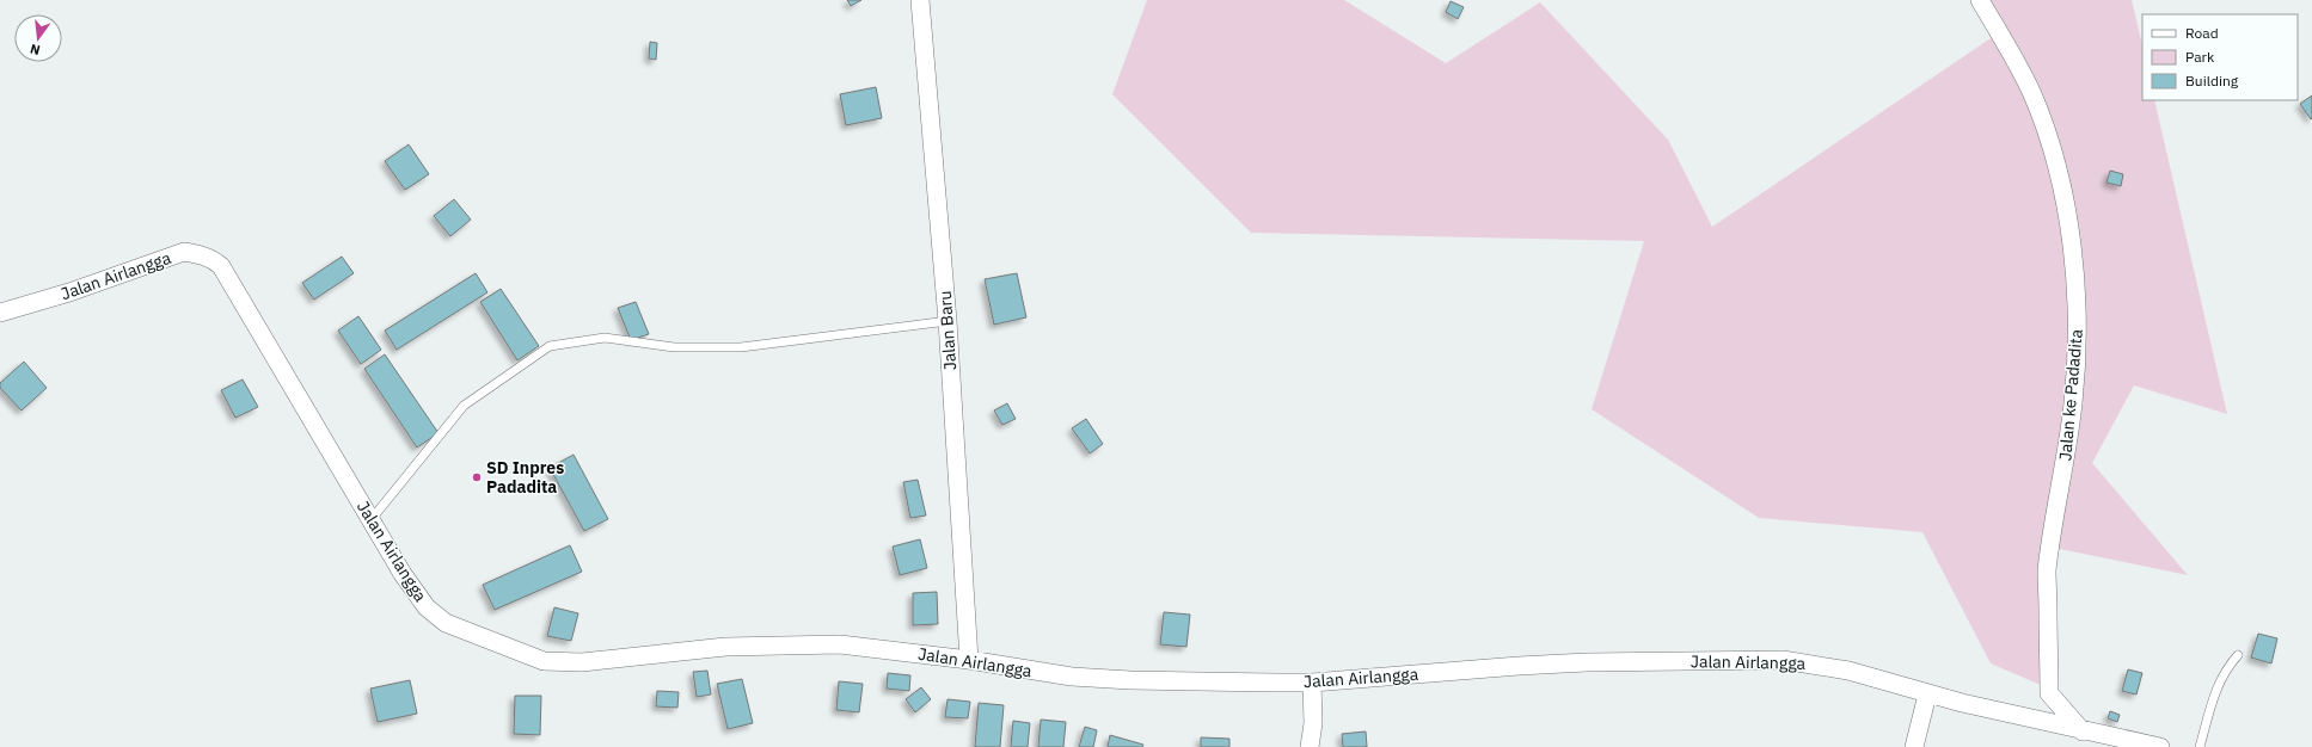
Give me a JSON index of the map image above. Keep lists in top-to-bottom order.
{
  "streets": {
    "street": ["Jalan Airlangga", "Jalan Baru", "Jalan ke Padadita"]
  },
  "crossings": [
    ["Jalan Airlangga", "Jalan Baru"]
  ],
  "places": ["SD Inpres Padadita"],
  "legend": ["Road", "Park", "Building"],
  "north": "bottom"
}
